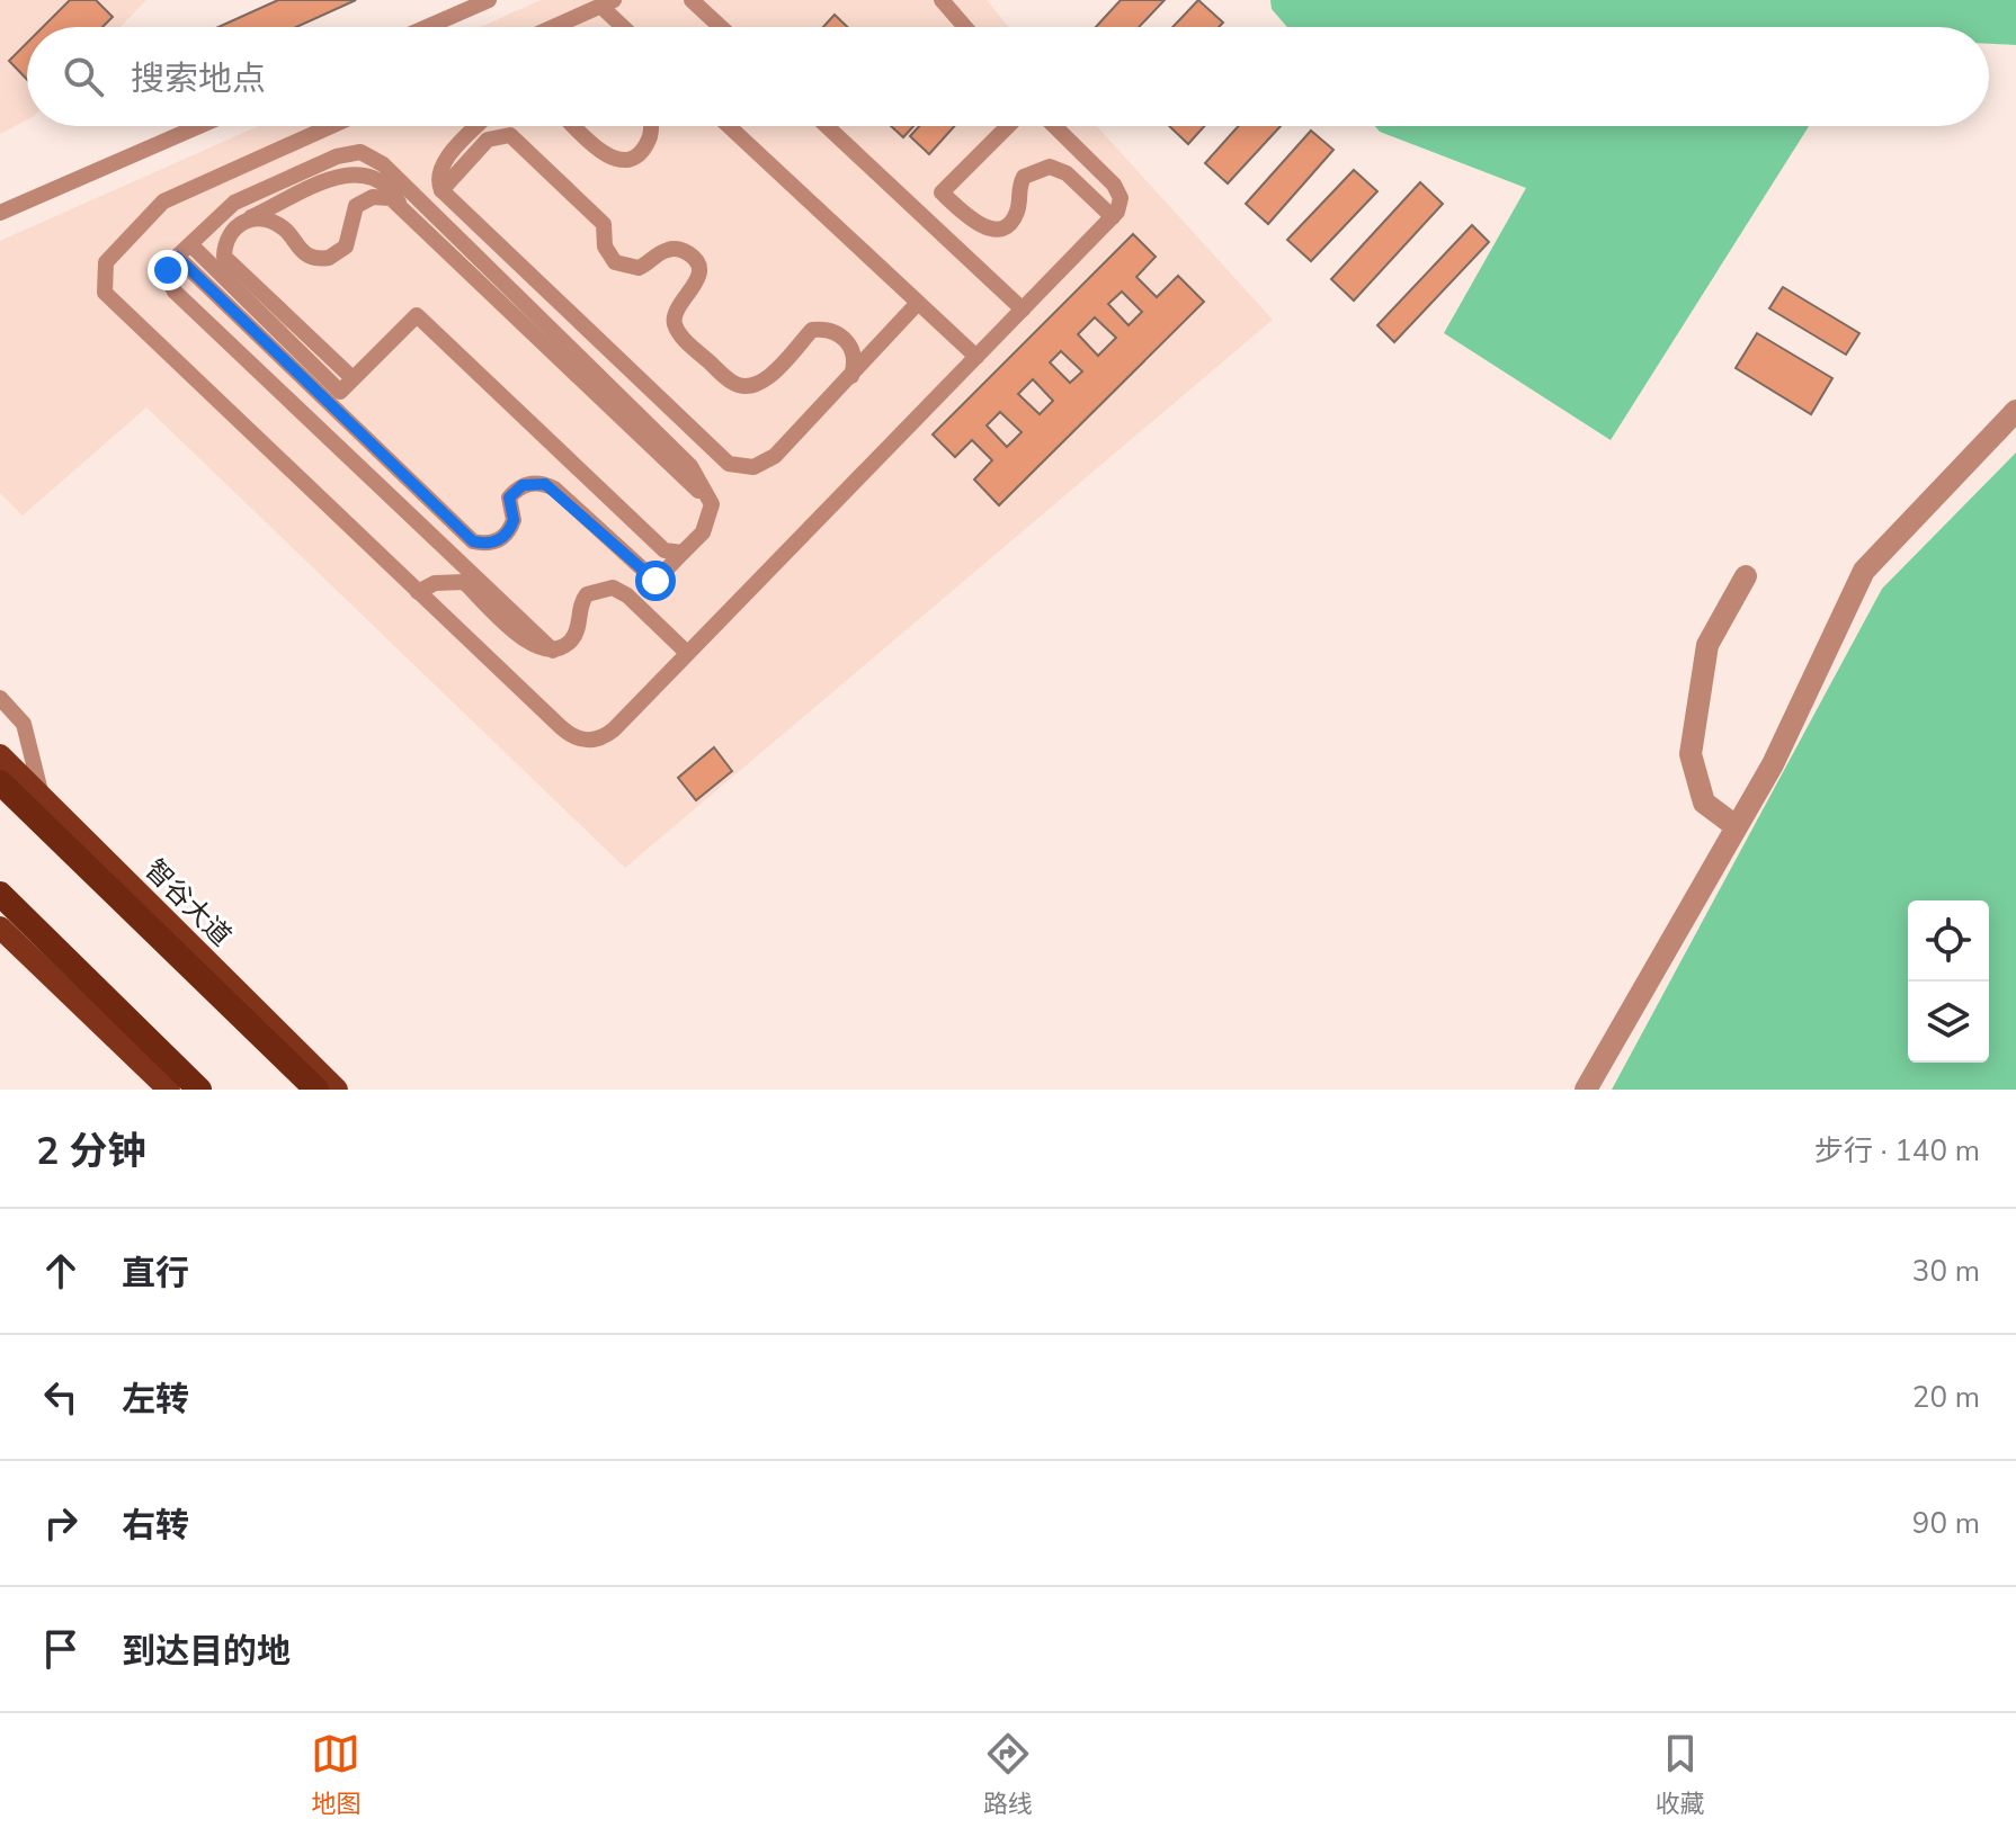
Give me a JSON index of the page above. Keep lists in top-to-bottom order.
{
  "streets": {
    "highway": ["智谷大道"]
  },
  "page": {
    "search": "搜索地点",
    "heading": ["2 分钟", "步行 · 140 m"],
    "list": [
      ["直行", "30 m"],
      ["左转", "20 m"],
      ["右转", "90 m"],
      "到达目的地"
    ],
    "nav": ["地图", "路线", "收藏"]
  }
}
